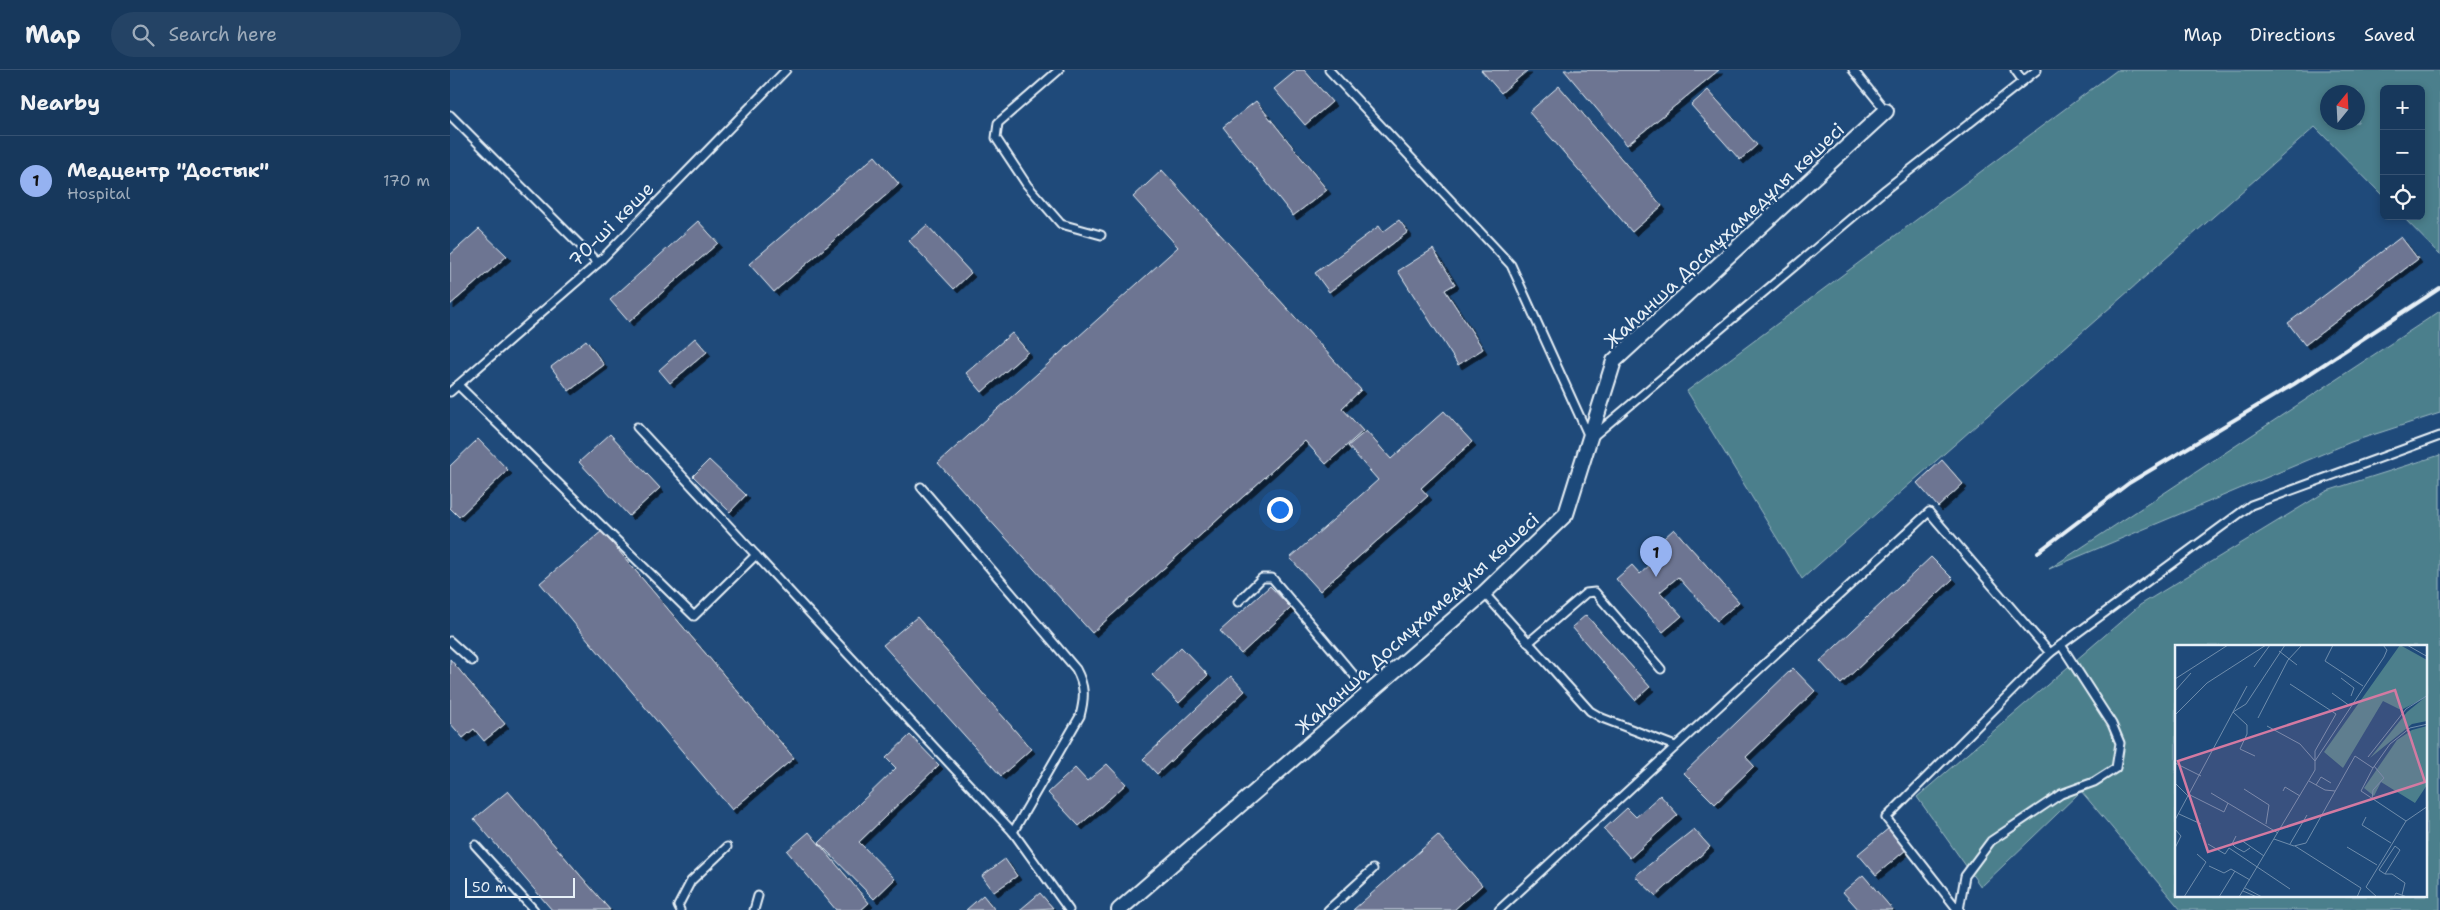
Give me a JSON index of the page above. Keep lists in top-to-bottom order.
{
  "streets": {
    "street": ["Жаһанша Досмұхамедұлы көшесі"],
    "lane": ["70-ші көше"]
  },
  "scale_bar": "50 m",
  "north": "top",
  "page": {
    "header": "Map",
    "search": "Search here",
    "nav": ["Map", "Directions", "Saved"],
    "heading": "Nearby",
    "map_buttons": ["+", "−"],
    "list": [
      {
        "mark": "1",
        "name": "Медцентр \"Достык\"",
        "note": "Hospital",
        "value": "170 m"
      }
    ],
    "pins": "1",
    "scale": "50 m"
  }
}
